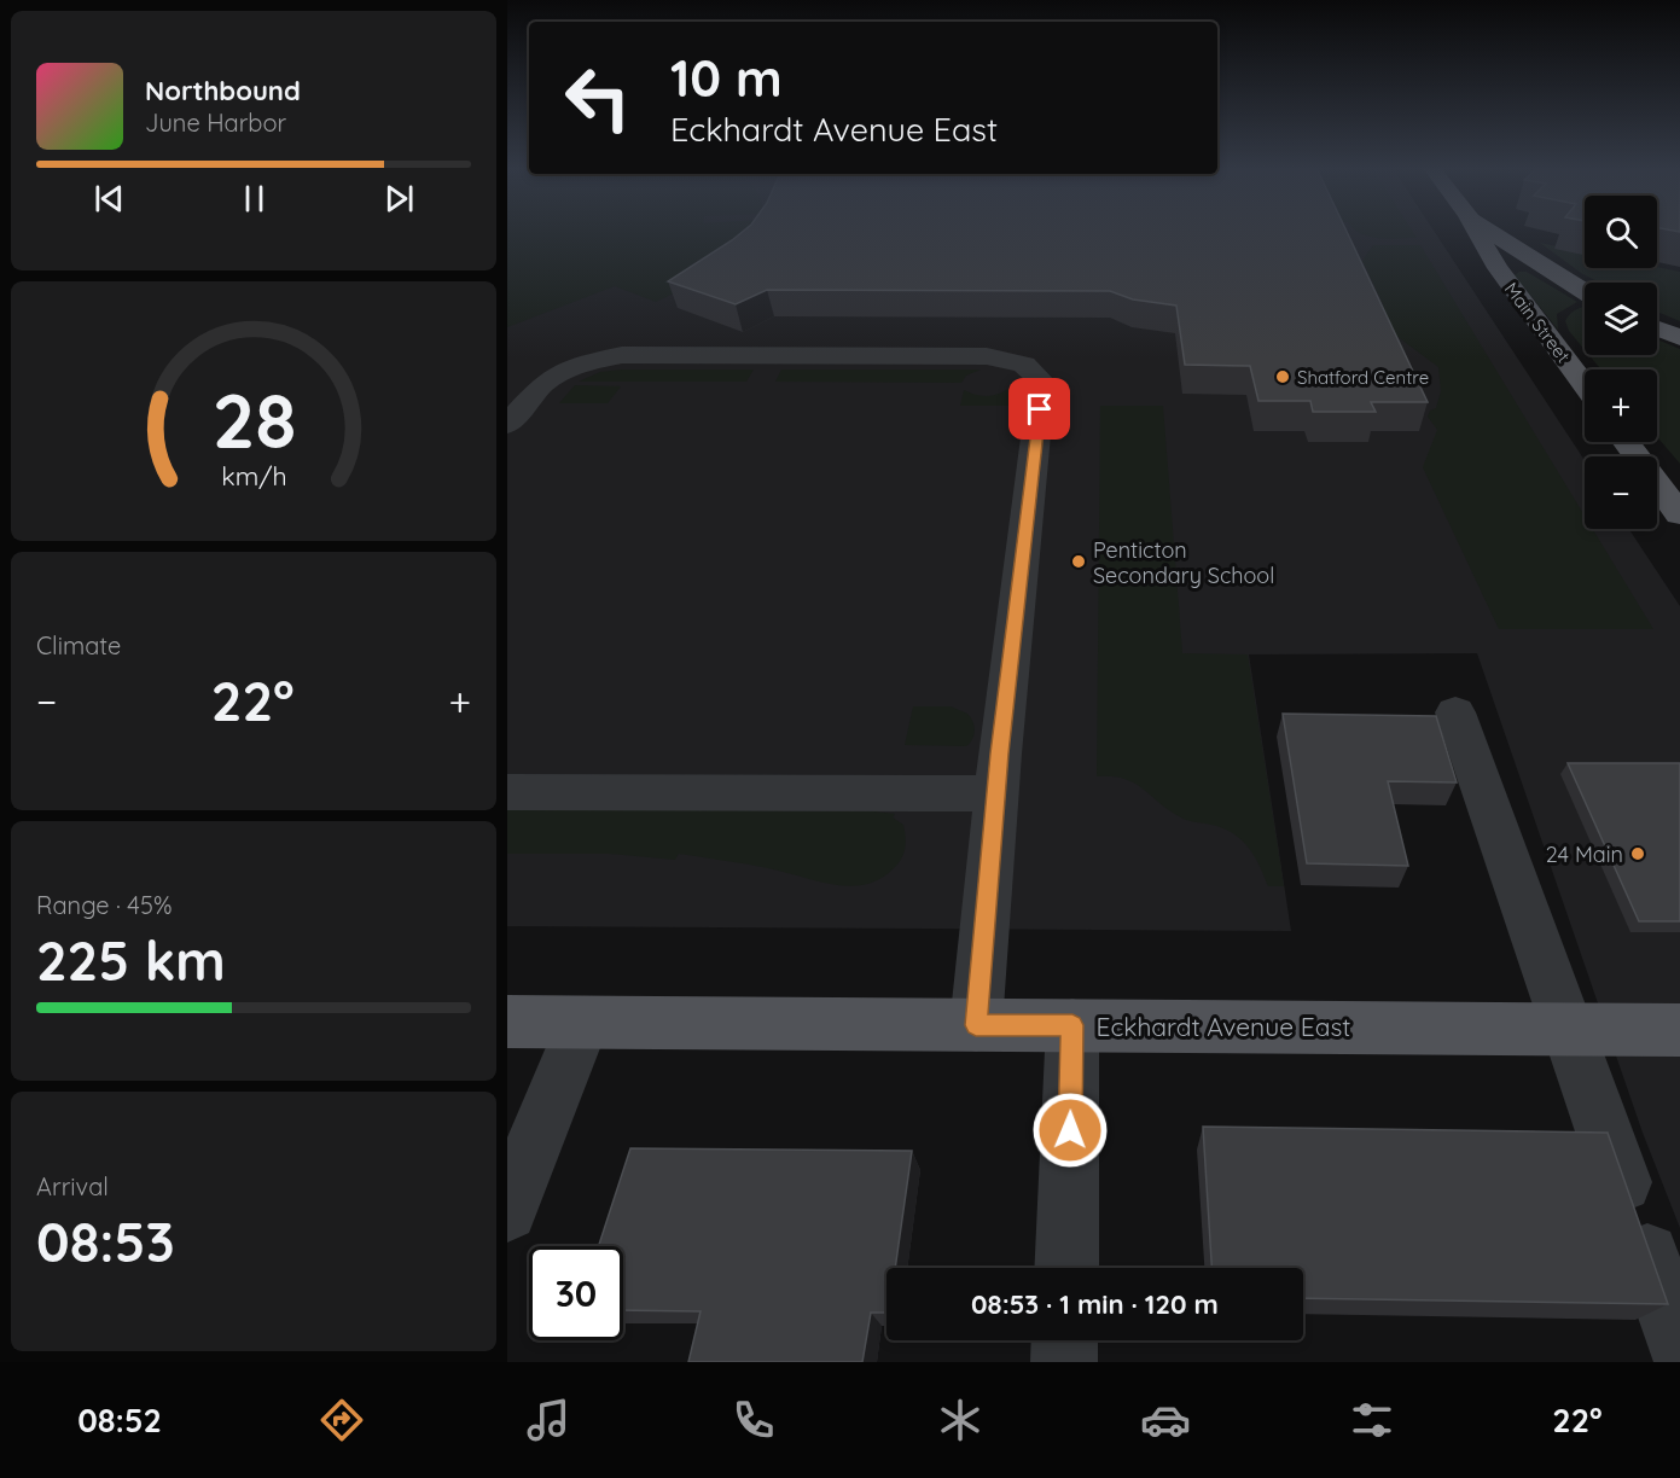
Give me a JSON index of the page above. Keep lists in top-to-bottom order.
{
  "streets": {
    "main road": ["Main Street", "Eckhardt Avenue East"]
  },
  "places": ["Shatford Centre", "Penticton Secondary School", "24 Main"],
  "page": {
    "turn": ["10 m", "Eckhardt Avenue East"],
    "song": ["Northbound", "June Harbor"],
    "map_buttons": ["+", "−"],
    "tile": [
      "Climate",
      ["Range · 45%", "225 km"],
      ["Arrival", "08:53"]
    ],
    "heat": ["−", "22°", "+"],
    "limit": "30",
    "trip": "08:53 · 1 min · 120 m",
    "tabs": ["08:52", "22°"],
    "gauge": ["28", "km/h"]
  }
}
